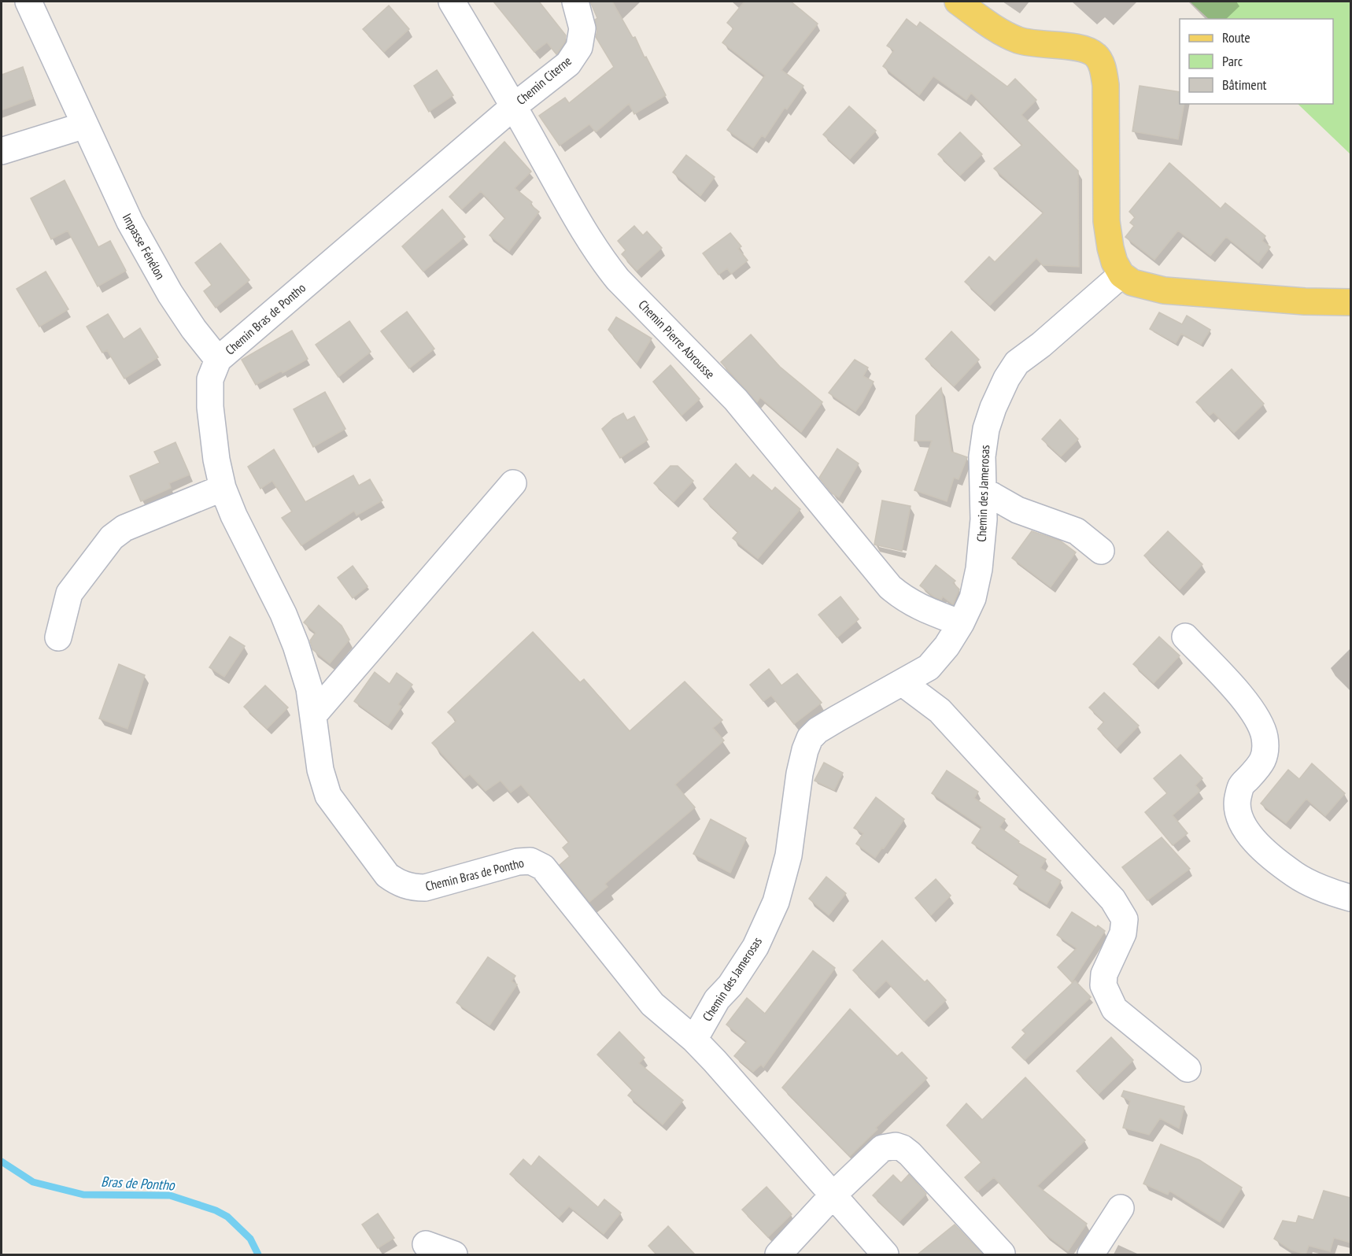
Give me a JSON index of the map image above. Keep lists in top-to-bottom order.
{
  "streets": {
    "street": [
      "Chemin Citerne",
      "Impasse Fénélon",
      "Chemin Bras de Pontho",
      "Chemin Pierre Abrousse",
      "Chemin des Jamerosas"
    ]
  },
  "crossings": [
    ["Chemin Citerne", "Chemin Bras de Pontho"],
    ["Chemin Citerne", "Chemin Pierre Abrousse"],
    ["Impasse Fénélon", "Chemin Bras de Pontho"],
    ["Chemin Bras de Pontho", "Chemin Pierre Abrousse"],
    ["Chemin Bras de Pontho", "Chemin des Jamerosas"],
    ["Chemin Pierre Abrousse", "Chemin des Jamerosas"]
  ],
  "water": ["Bras de Pontho"],
  "legend": ["Route", "Parc", "Bâtiment"]
}
